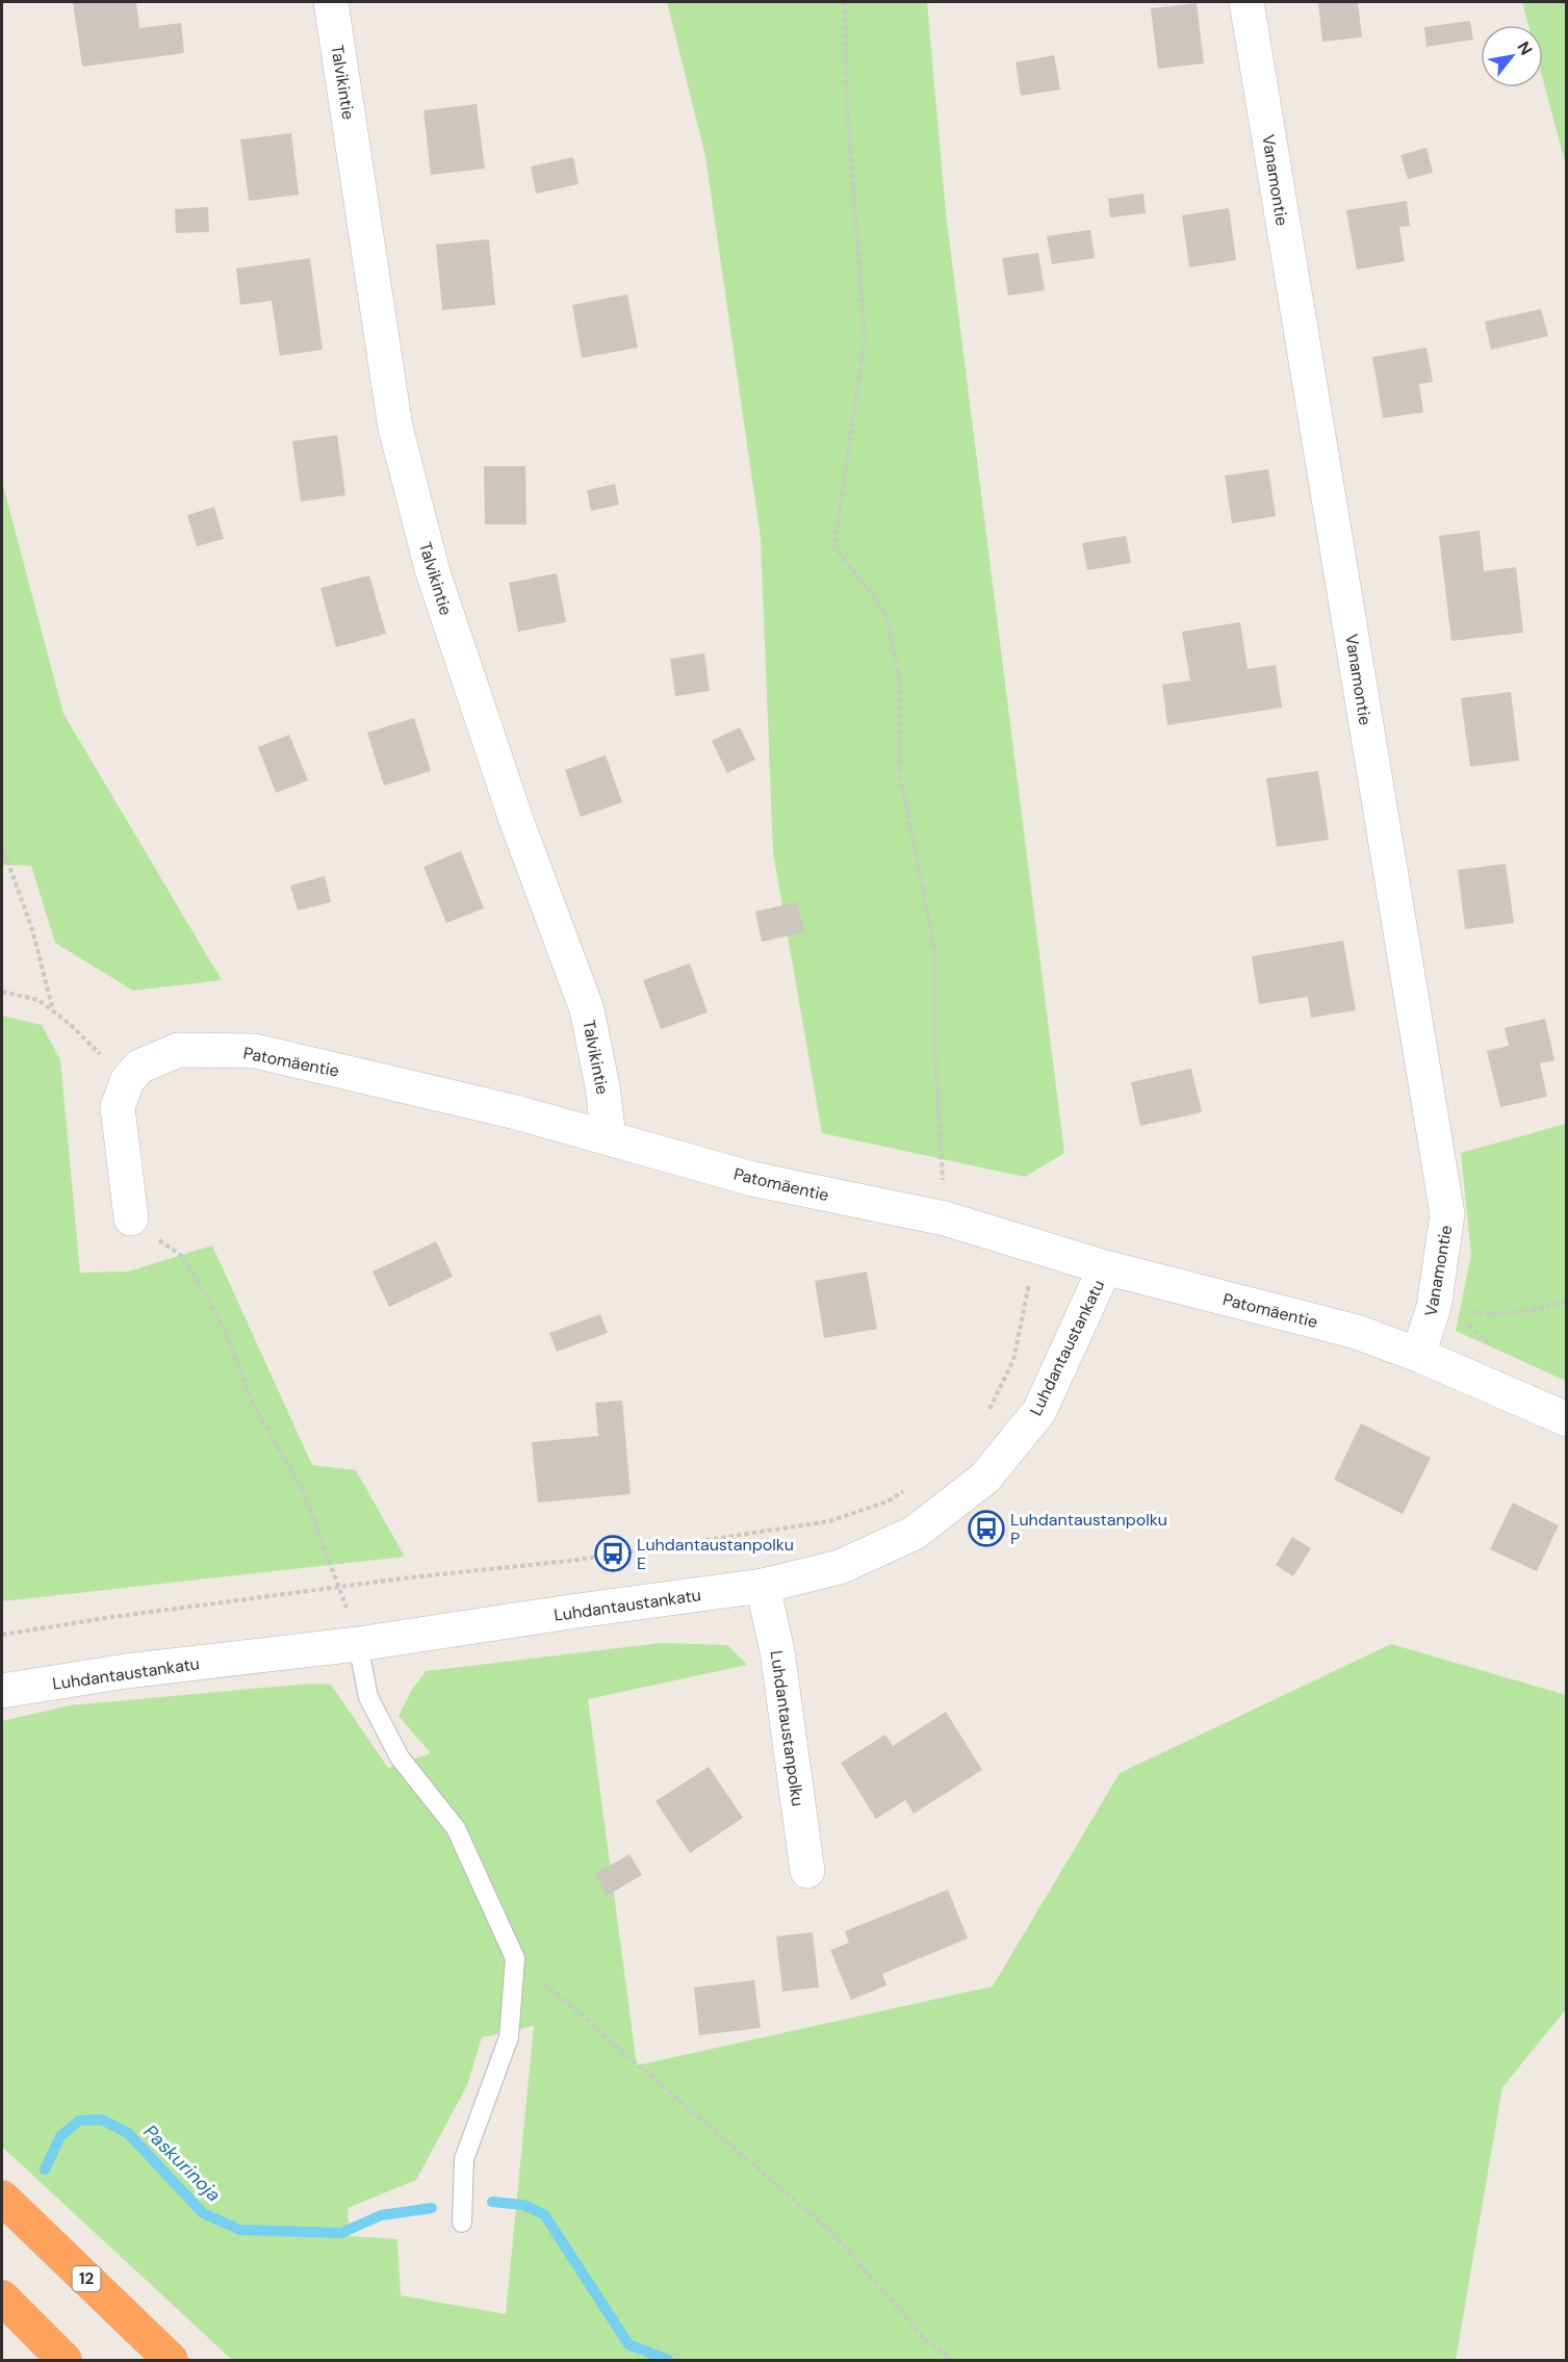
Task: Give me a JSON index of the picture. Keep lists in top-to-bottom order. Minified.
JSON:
{"streets":{"highway":["12"],"street":["Talvikintie","Vanamontie","Patomäentie","Luhdantaustankatu","Luhdantaustanpolku"]},"crossings":[["Talvikintie","Patomäentie"],["Vanamontie","Patomäentie"],["Patomäentie","Luhdantaustankatu"],["Luhdantaustankatu","Luhdantaustanpolku"]],"water":["Paskurinoja"],"places":{"bus stop":["Luhdantaustanpolku P","Luhdantaustanpolku E"]},"north":"top right"}
